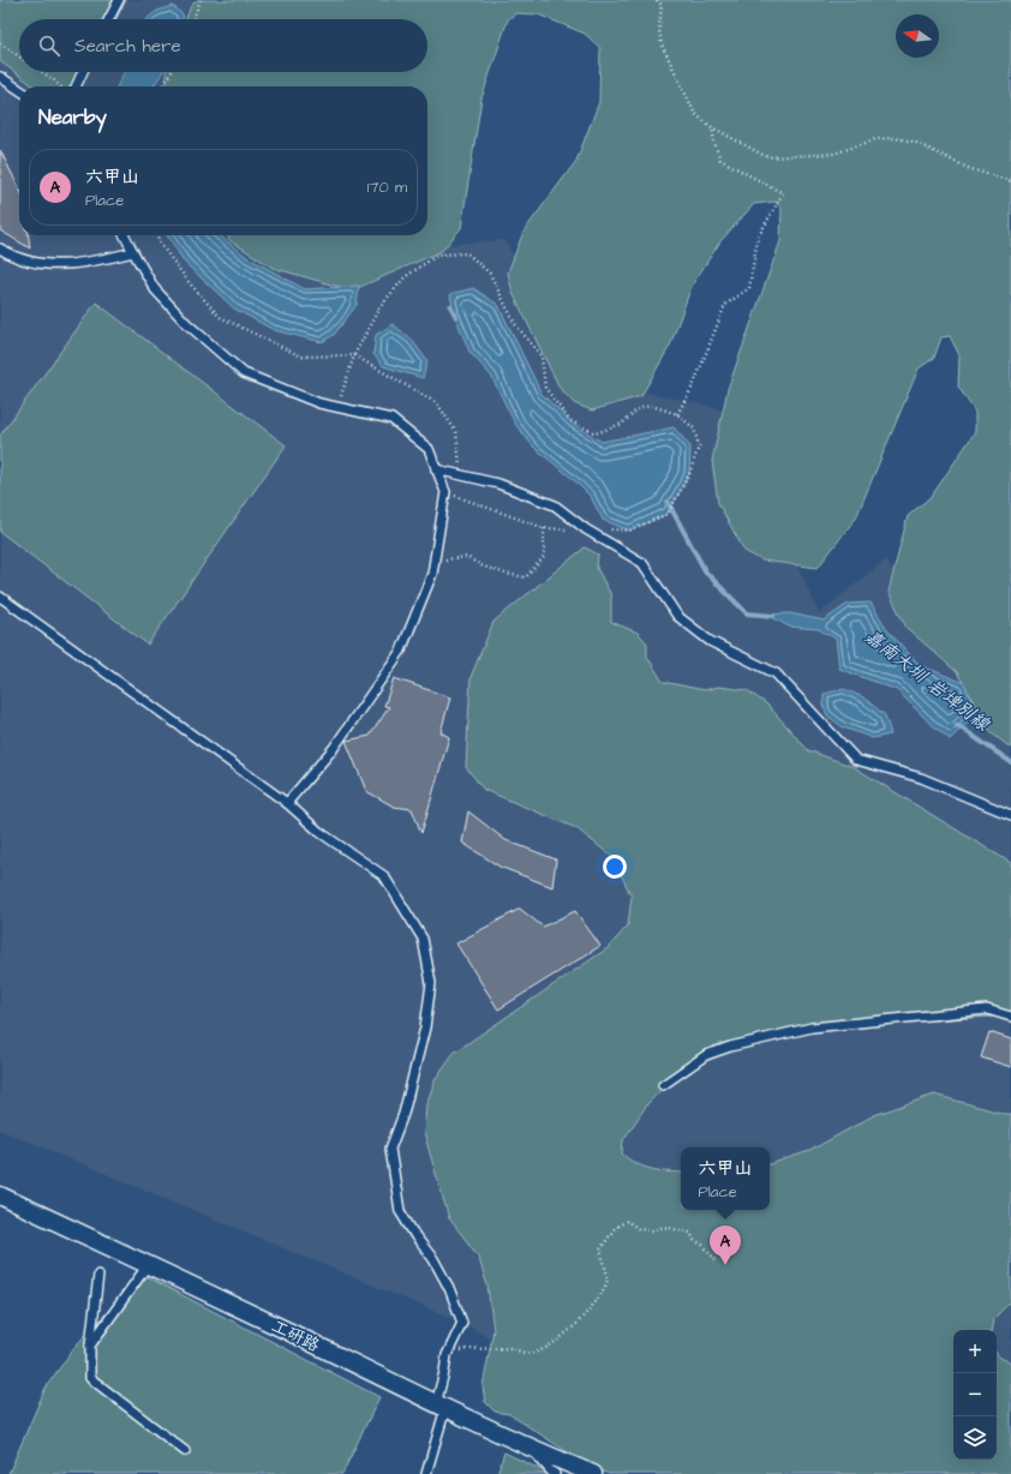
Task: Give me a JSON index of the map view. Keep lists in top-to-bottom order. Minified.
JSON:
{"streets":{"street":["工研路"]},"water":["嘉南大圳 岩埤別線"],"north":"left","page":{"search":"Search here","heading":"Nearby","list":[{"mark":"A","name":"六甲山","note":"Place","value":"170 m"}],"popup":["六甲山","Place"],"pins":"A","map_buttons":["+","−"]}}
